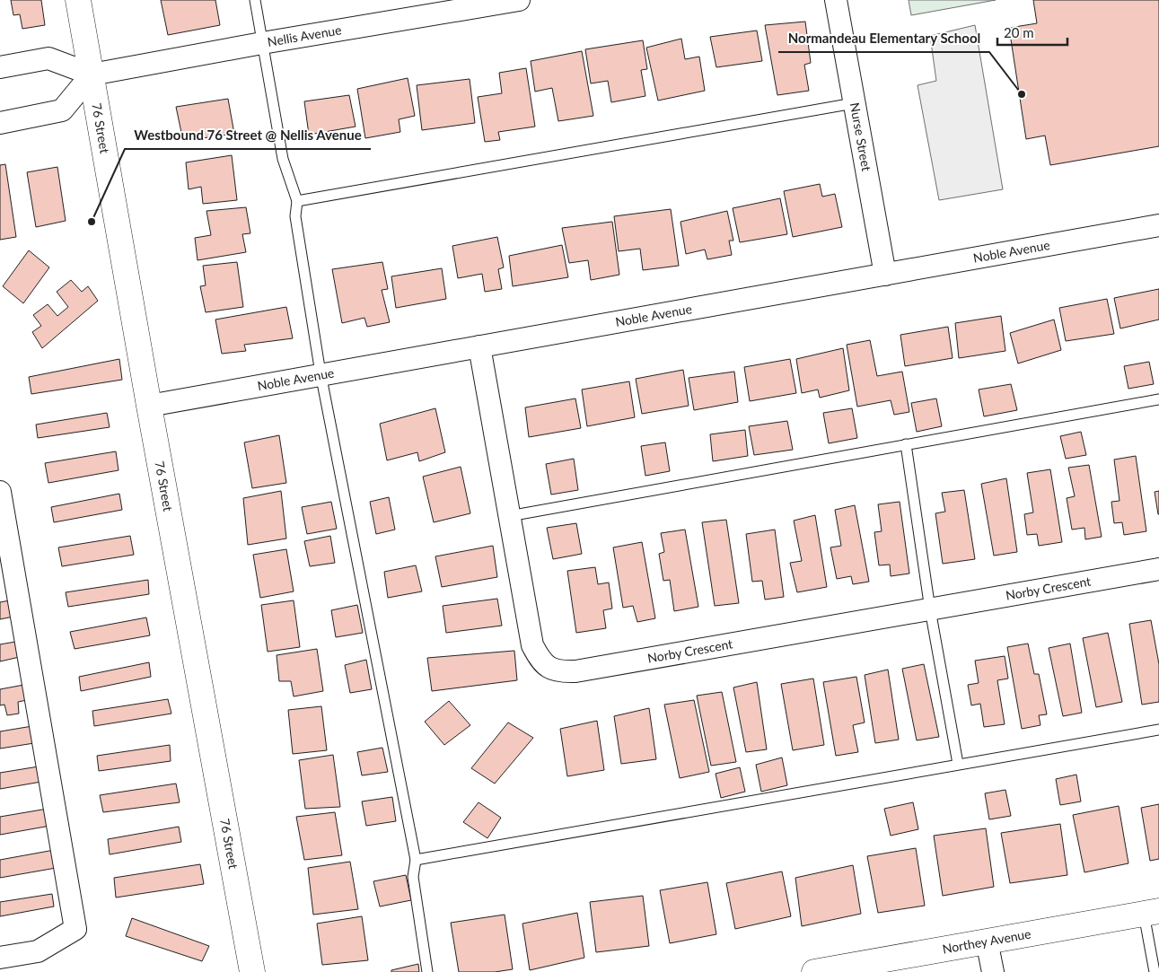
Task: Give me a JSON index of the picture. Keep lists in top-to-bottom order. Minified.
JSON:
{"streets":{"street":["Nellis Avenue","76 Street","Nurse Street","Noble Avenue","Norby Crescent","Northey Avenue"]},"crossings":[["Nellis Avenue","76 Street"],["76 Street","Noble Avenue"],["Nurse Street","Noble Avenue"],["Noble Avenue","Norby Crescent"]],"places":["Normandeau Elementary School","Westbound 76 Street @ Nellis Avenue"],"scale_bar":"20 m"}
